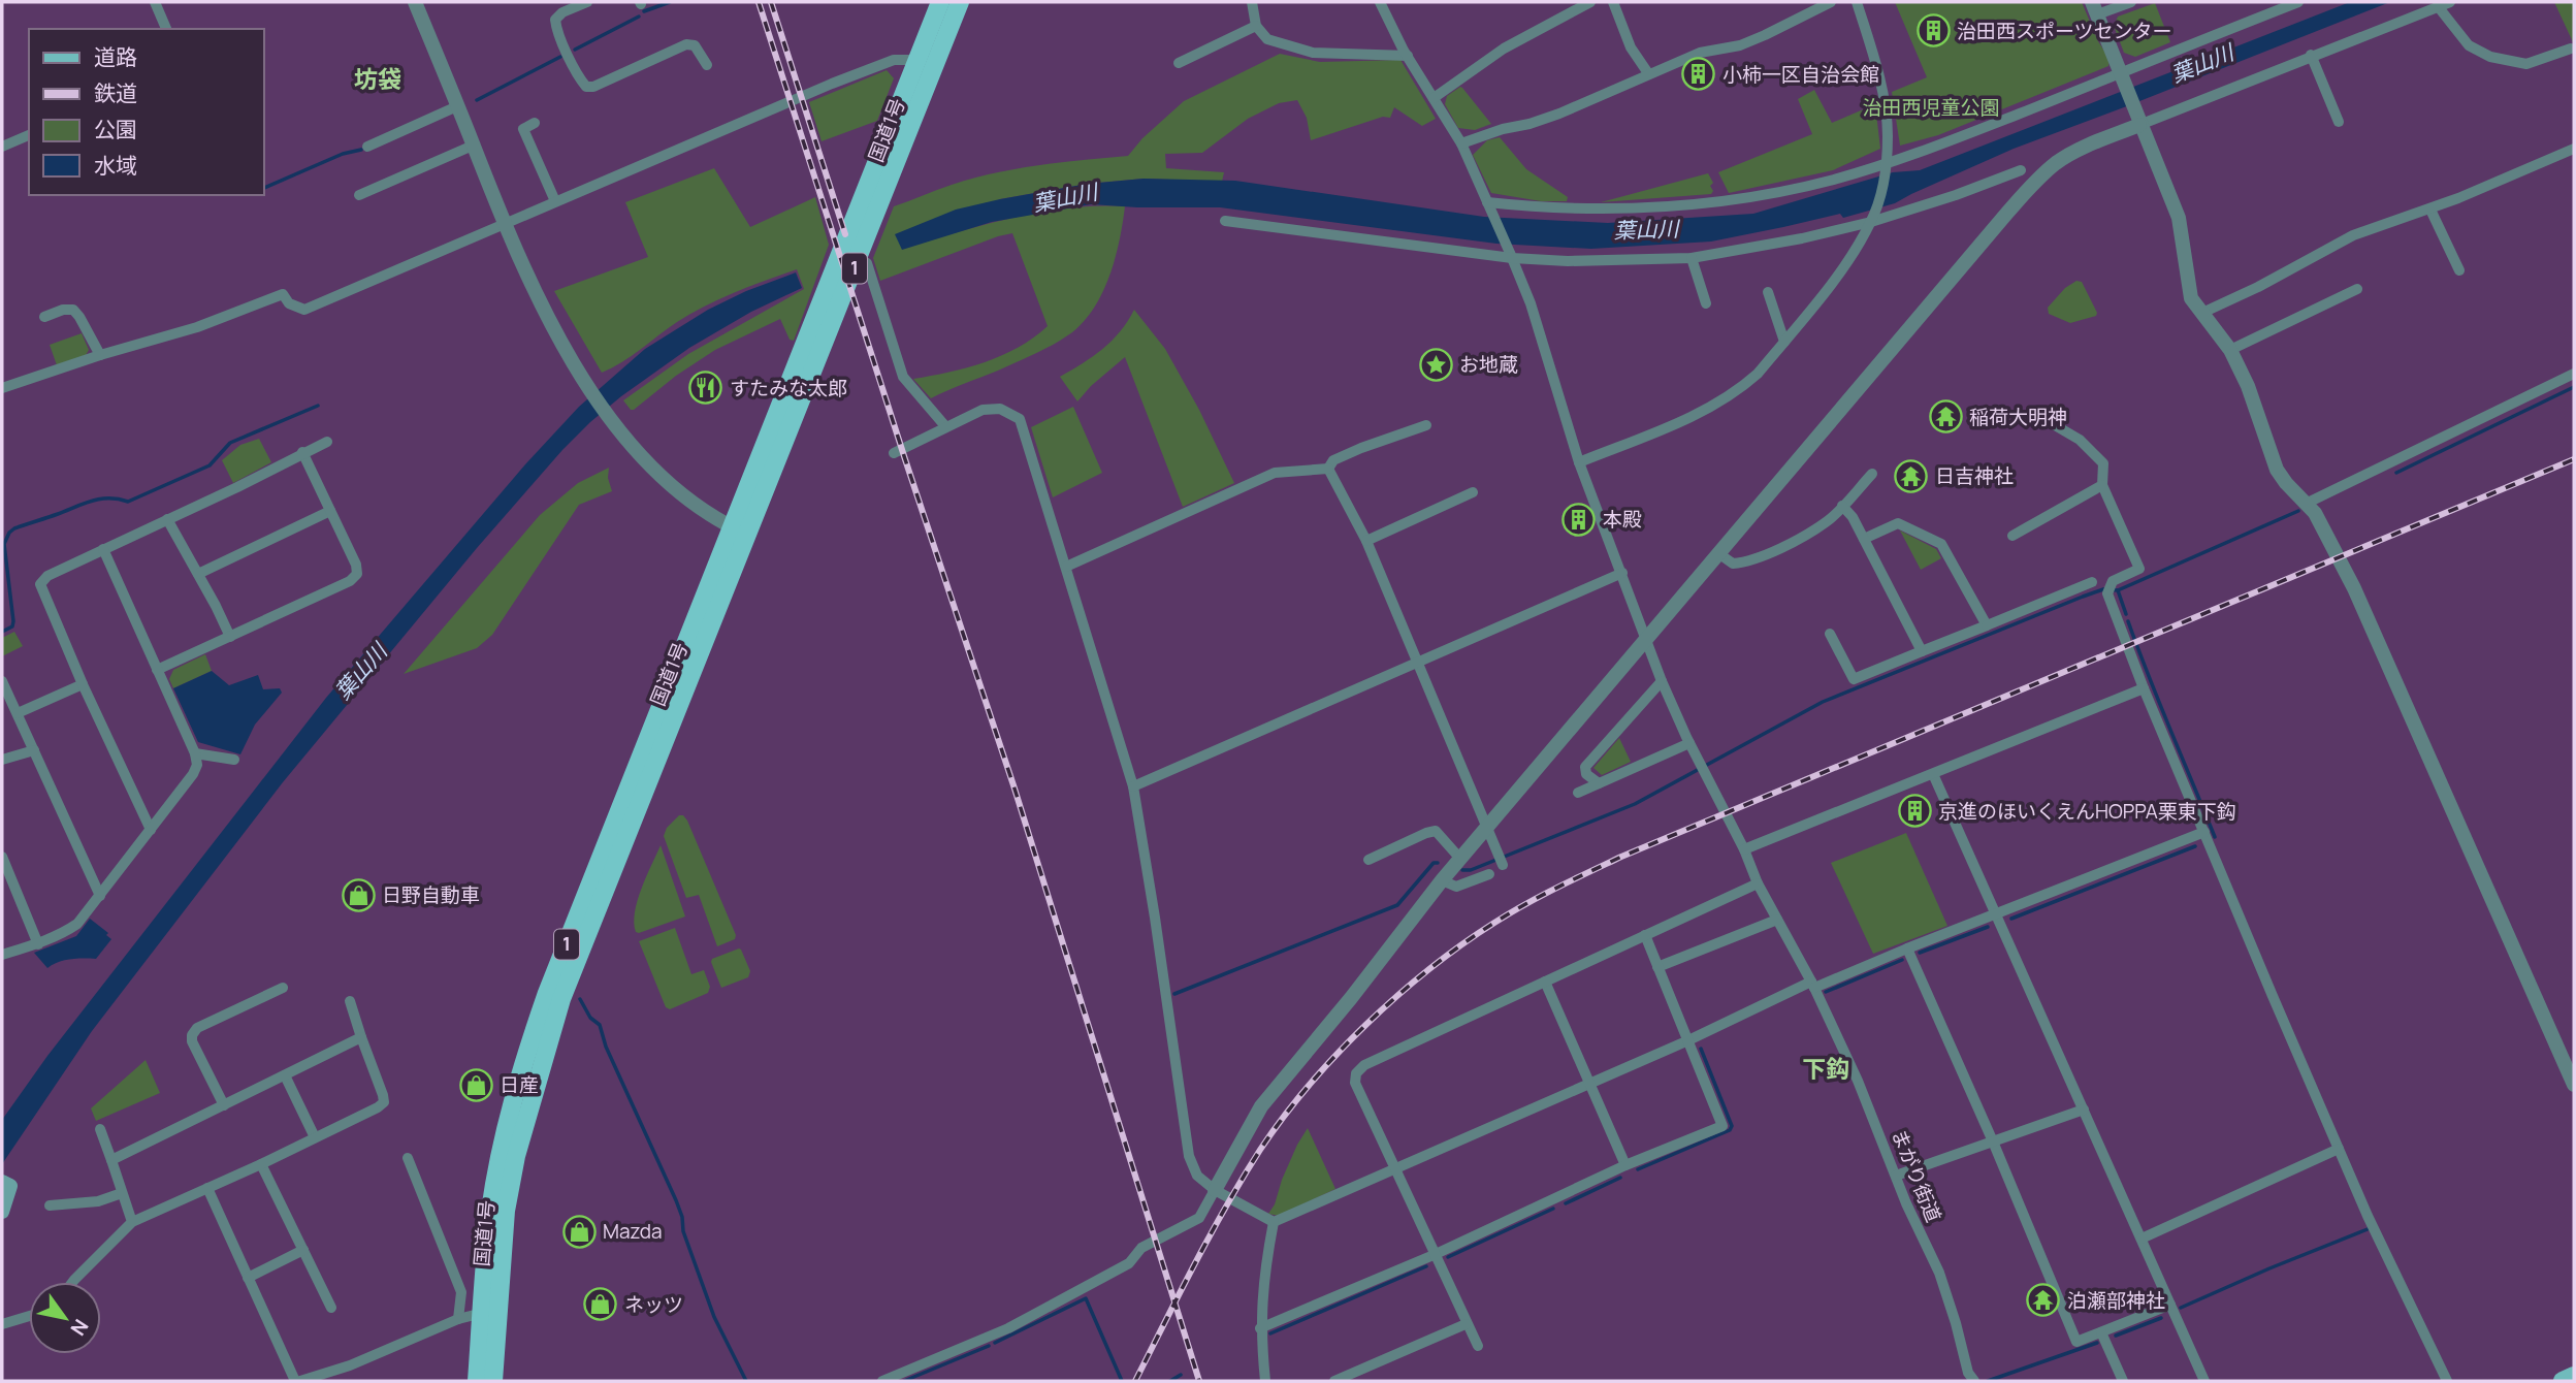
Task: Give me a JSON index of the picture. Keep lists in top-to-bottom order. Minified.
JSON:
{"streets":{"highway":["国道1号","1"],"street":["まがり街道"]},"districts":["坊袋","下鈎"],"water":["葉山川"],"parks":["治田西児童公園"],"places":{"building":["治田西スポーツセンター","小柿一区自治会館","本殿","京進のほいくえんHOPPA栗東下鈎"],"place":["お地蔵"],"restaurant":["すたみな太郎"],"temple":["稲荷大明神","日吉神社","泊瀬部神社"],"shop":["日野自動車","日産","Mazda","ネッツ"]},"legend":["道路","鉄道","公園","水域"],"north":"bottom right"}
